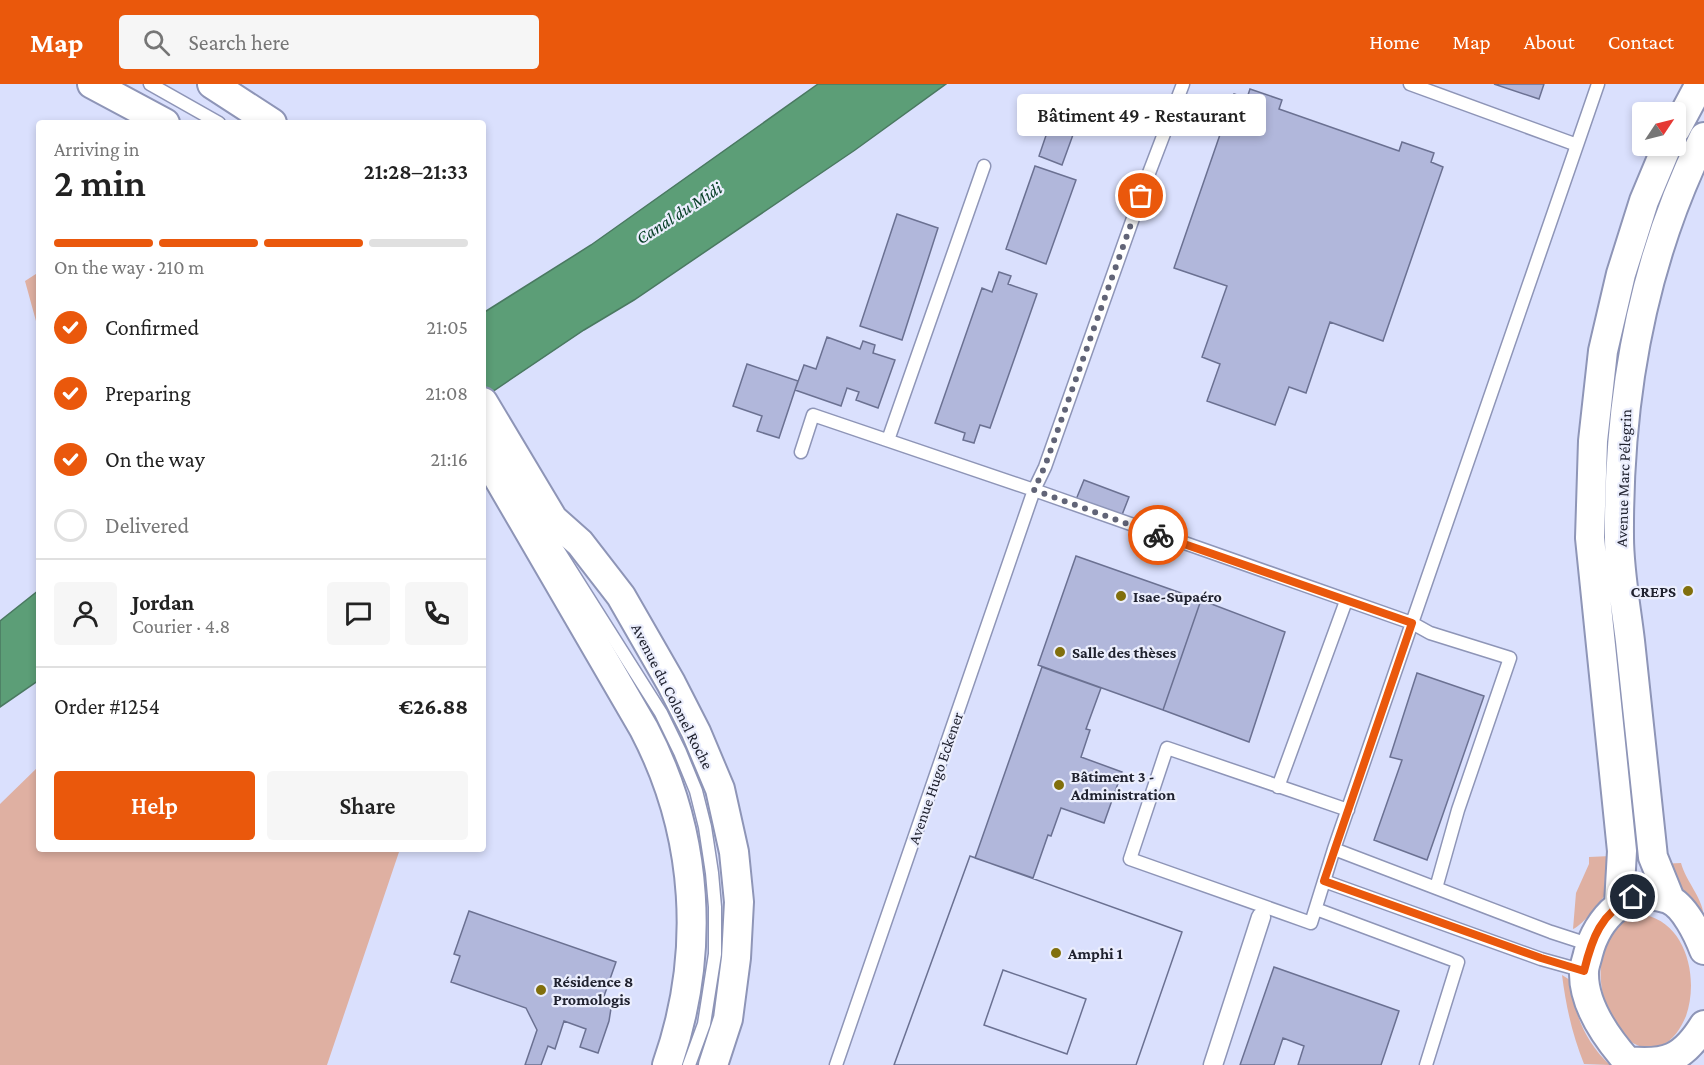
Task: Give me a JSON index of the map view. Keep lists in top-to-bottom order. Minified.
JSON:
{"streets":{"street":["Avenue Marc Pélegrin","Avenue du Colonel Roche"],"lane":["Avenue Hugo Eckener"]},"water":["Canal du Midi"],"places":["Bâtiment 49 - Restaurant","CREPS","Isae-Supaéro","Salle des thèses","Bâtiment 3 - Administration","Amphi 1","Résidence 8 Promologis"],"north":"top right","page":{"header":"Map","search":"Search here","nav":["Home","Map","About","Contact"],"bubble":"Bâtiment 49 - Restaurant","heading":["2 min","Arriving in","21:28–21:33"],"panel":["Jordan","Courier · 4.8","Order #1254","€26.88"],"bar":"On the way · 210 m","list":[["Confirmed","21:05"],["Preparing","21:08"],["On the way","21:16"],"Delivered"],"buttons":["Help","Share"]}}
